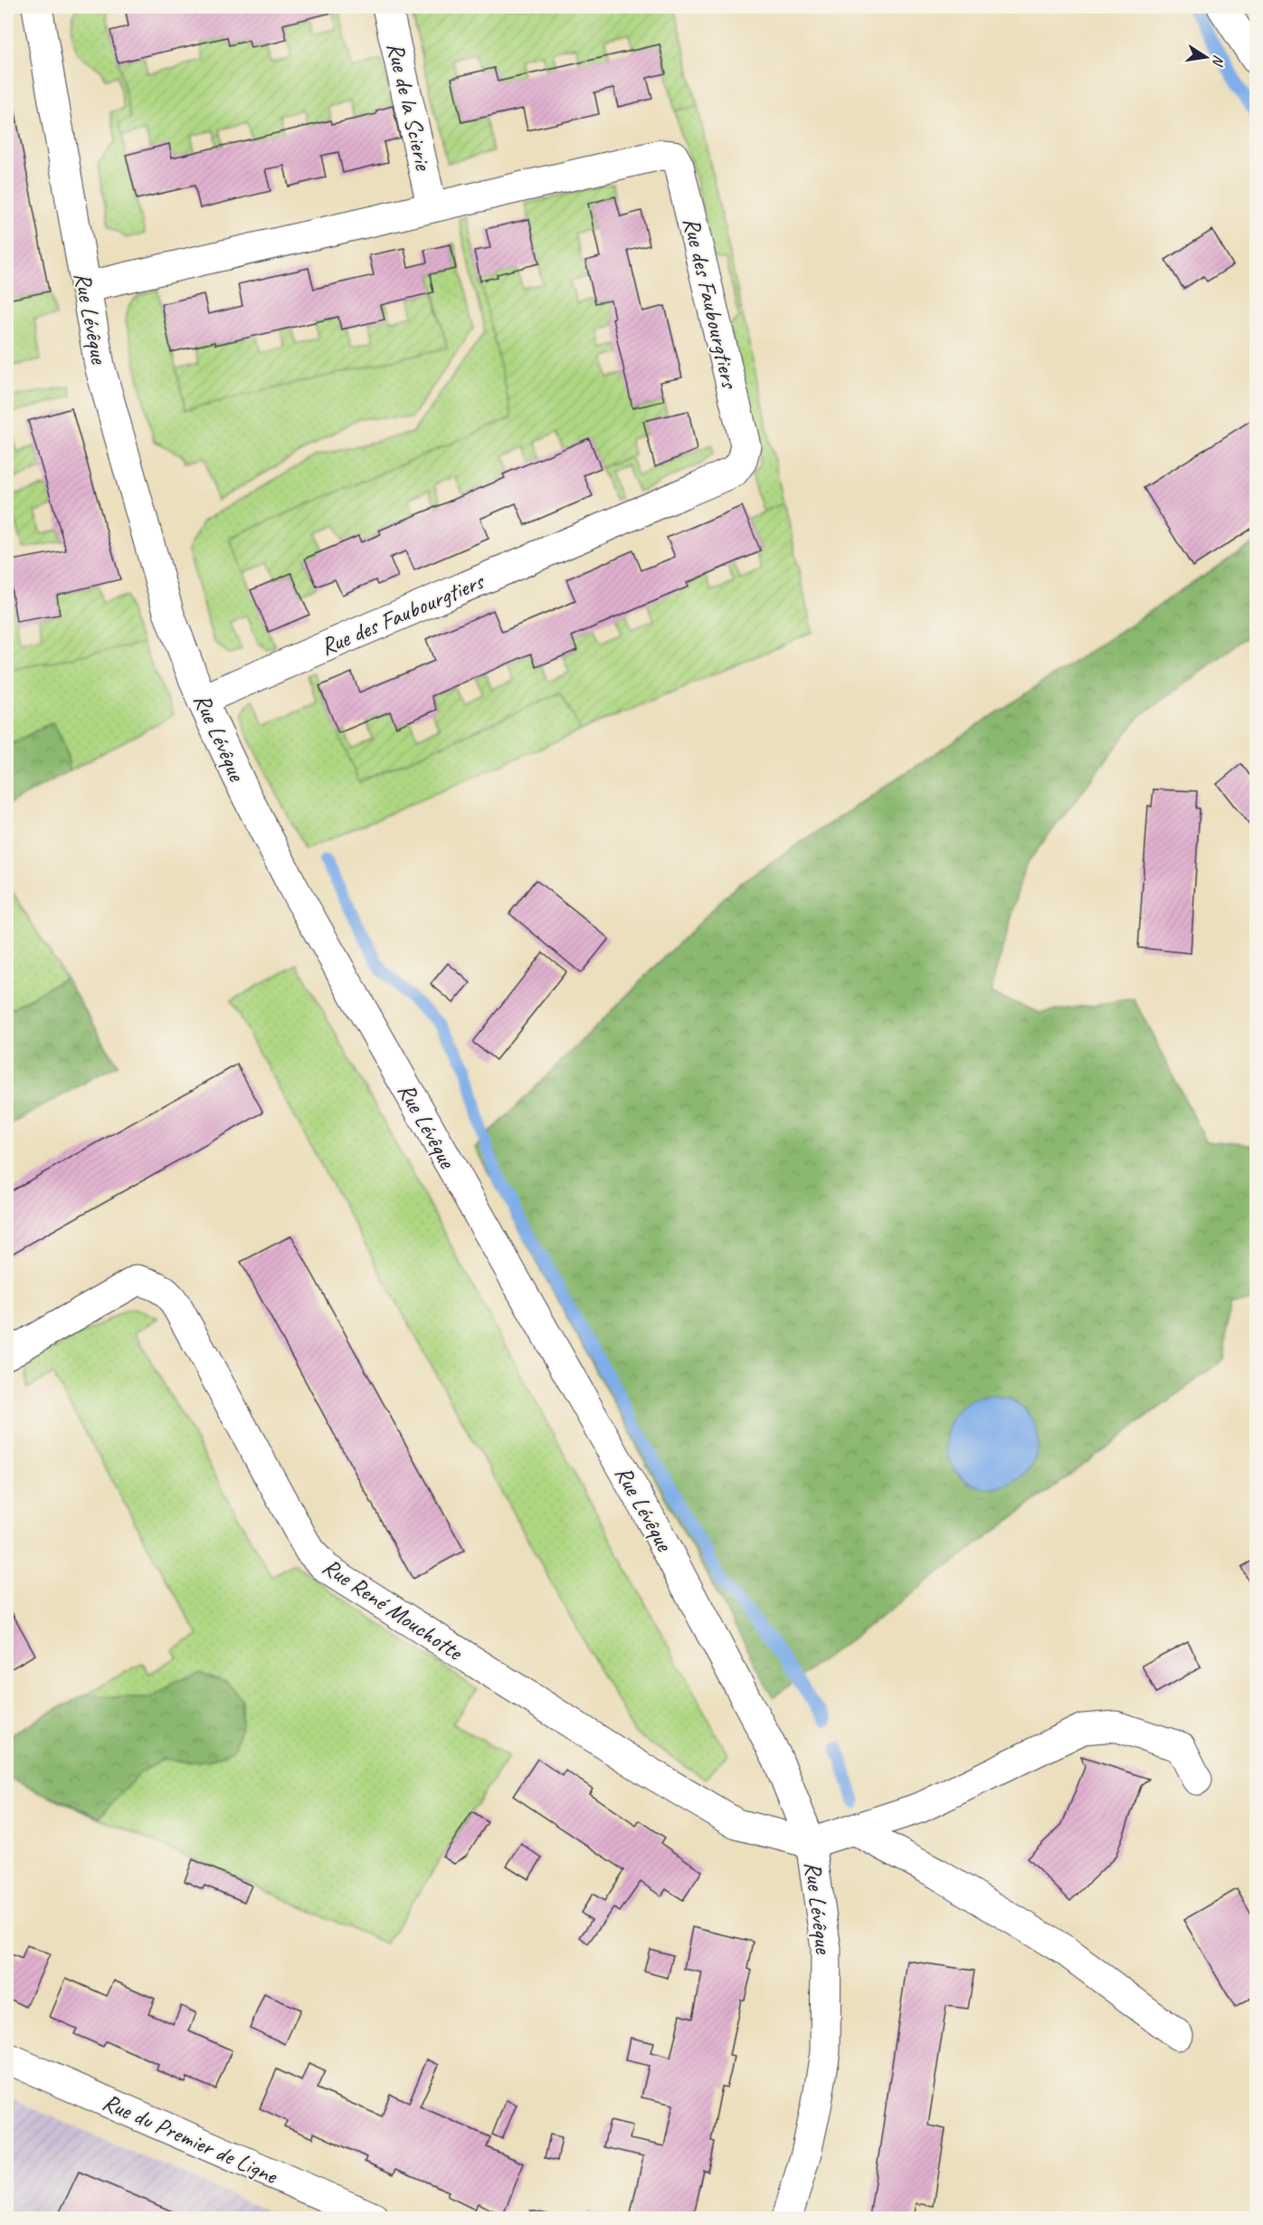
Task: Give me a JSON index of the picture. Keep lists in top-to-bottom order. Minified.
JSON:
{"streets":{"street":["Rue de la Scierie","Rue des Faubourgtiers","Rue Lévêque","Rue René Mouchotte","Rue du Premier de Ligne"]},"crossings":[["Rue de la Scierie","Rue des Faubourgtiers"],["Rue des Faubourgtiers","Rue Lévêque"],["Rue Lévêque","Rue René Mouchotte"]],"north":"right"}
